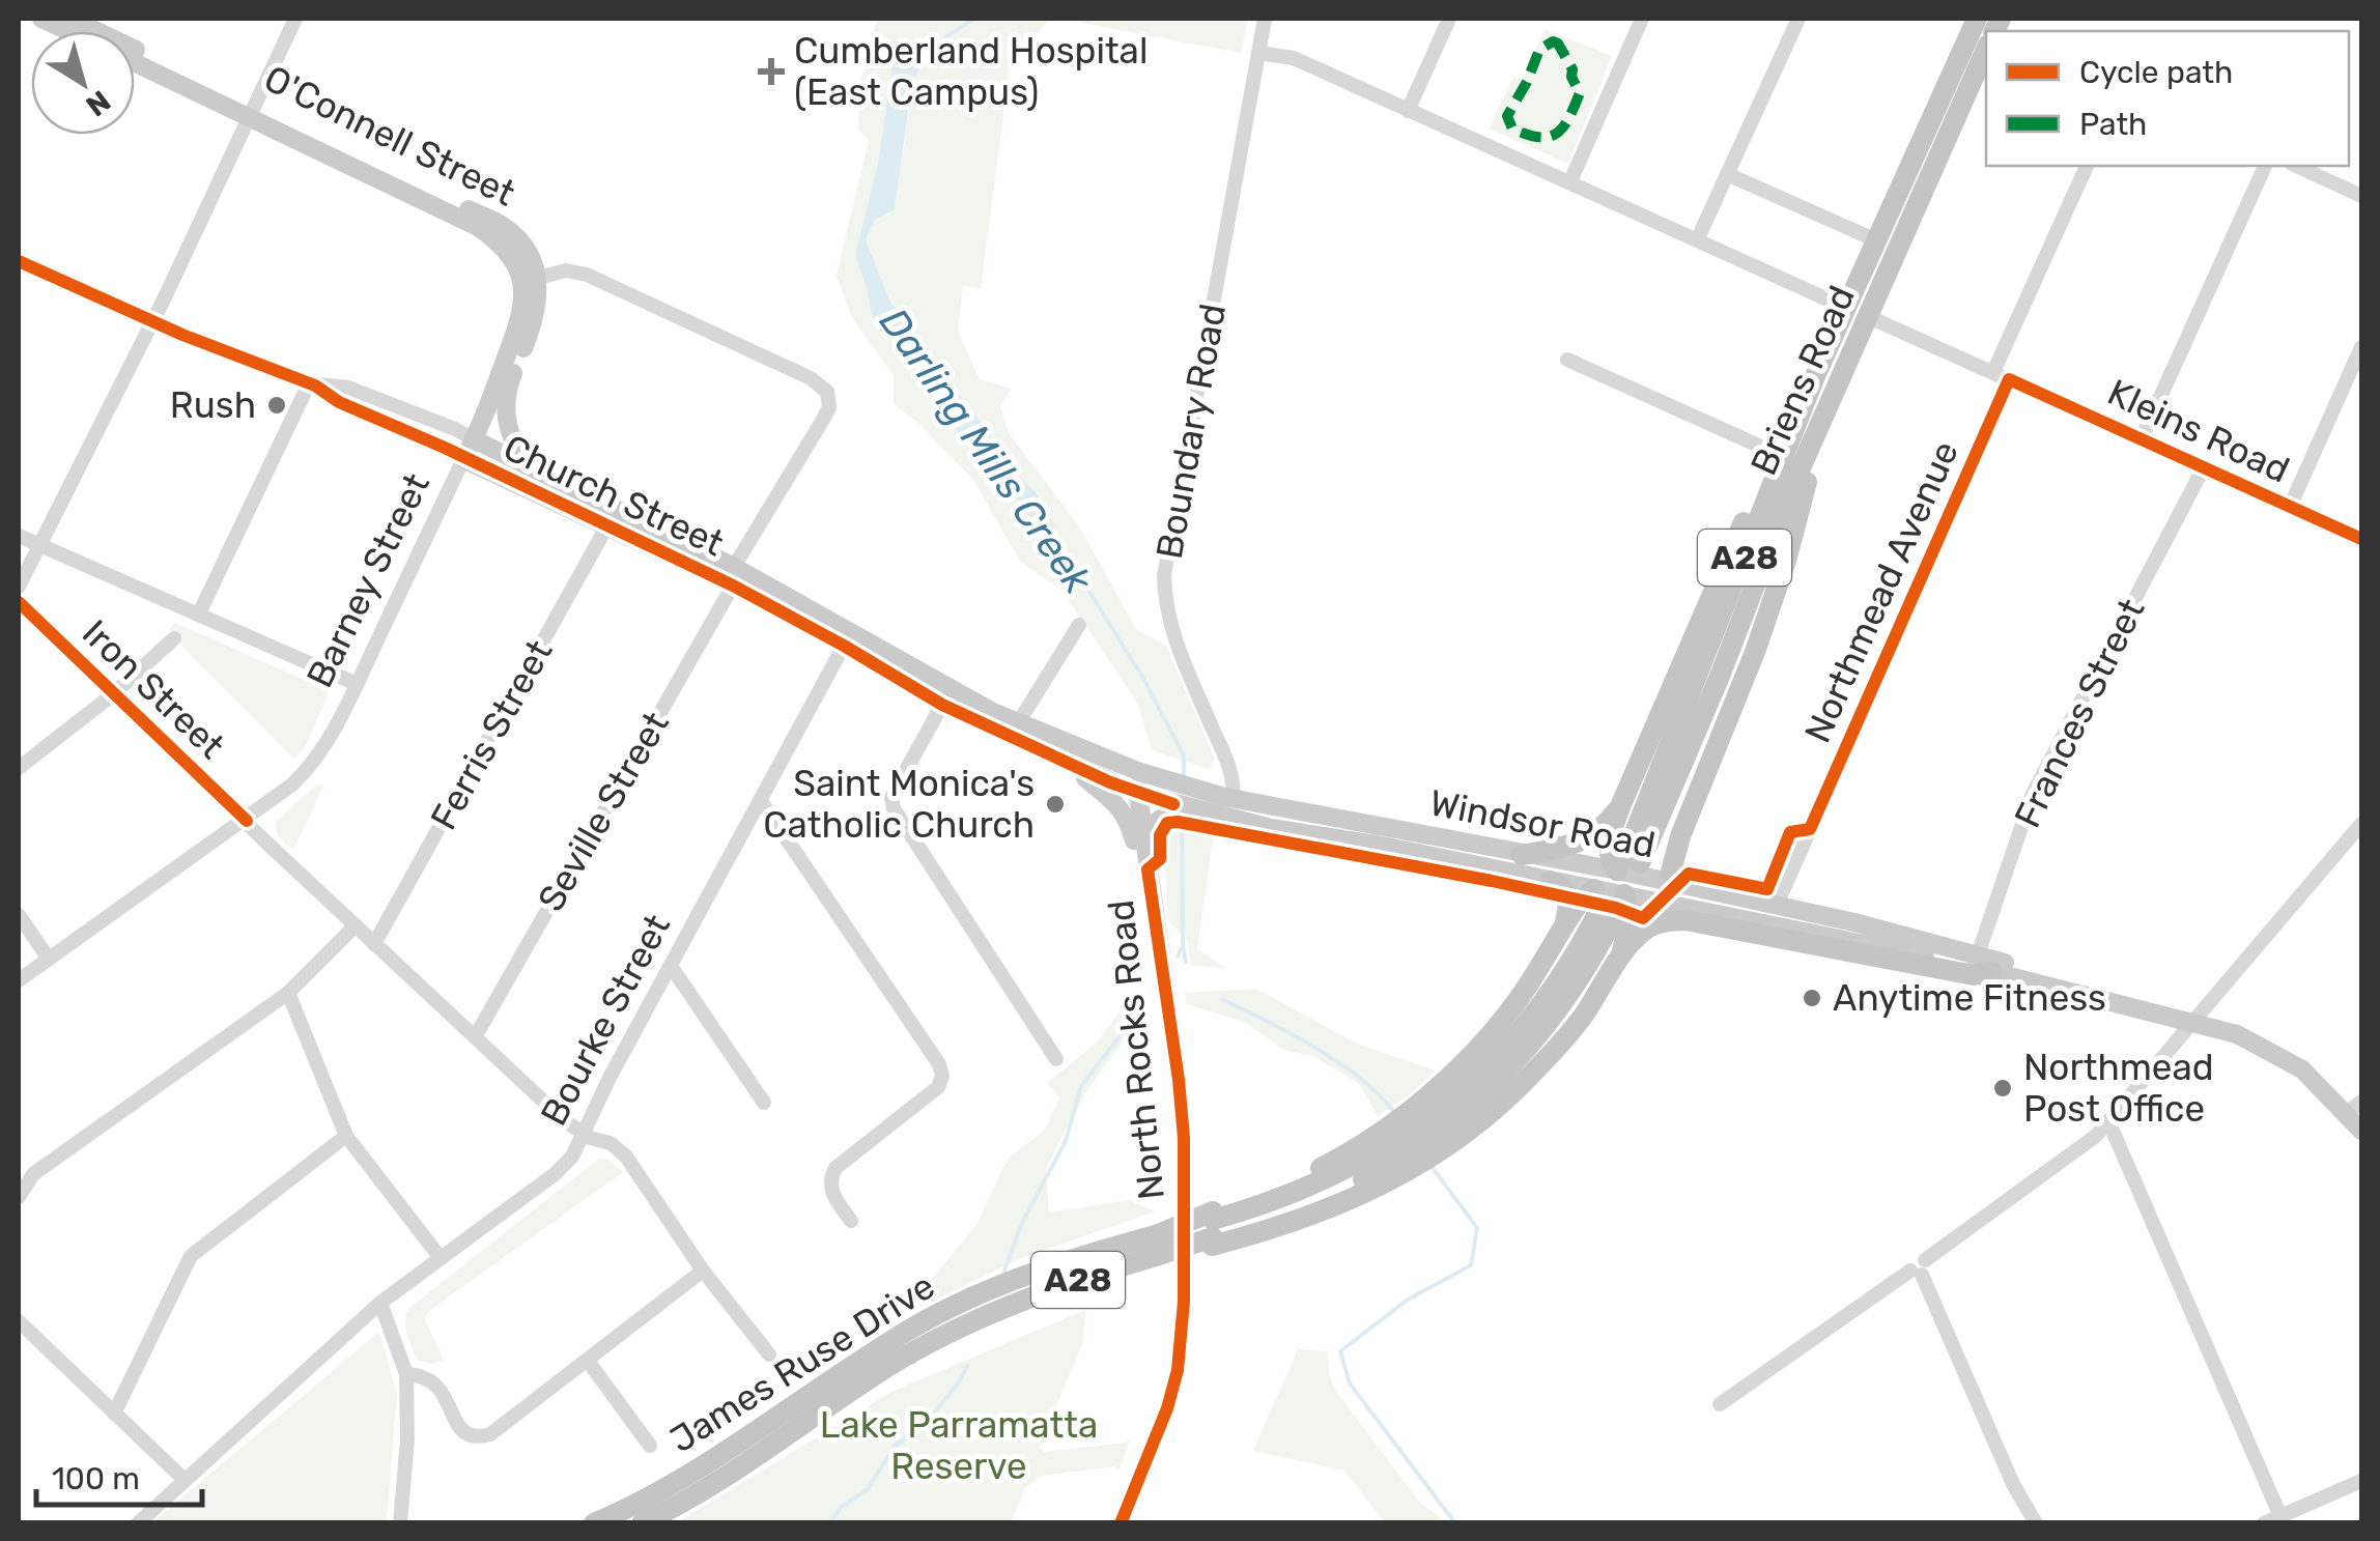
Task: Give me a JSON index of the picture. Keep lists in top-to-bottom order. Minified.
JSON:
{"streets":{"highway":["Briens Road","A28","James Ruse Drive"],"main road":["O'Connell Street","Church Street","Barney Street","Windsor Road","North Rocks Road"],"street":["Boundary Road","Kleins Road","Northmead Avenue","Iron Street","Frances Street","Ferris Street","Seville Street","Bourke Street"]},"crossings":[["O'Connell Street","Barney Street"],["O'Connell Street","Seville Street"],["Briens Road","Kleins Road"],["Briens Road","A28"],["Briens Road","Windsor Road"],["Briens Road","James Ruse Drive"],["Boundary Road","Kleins Road"],["Boundary Road","Windsor Road"],["Kleins Road","Northmead Avenue"],["Kleins Road","Frances Street"],["Church Street","Barney Street"],["Church Street","Ferris Street"],["Church Street","Seville Street"],["Church Street","Windsor Road"],["Church Street","Bourke Street"],["Church Street","North Rocks Road"],["A28","Windsor Road"],["Barney Street","Iron Street"],["Barney Street","Seville Street"],["Northmead Avenue","Windsor Road"],["Iron Street","Ferris Street"],["Iron Street","Seville Street"],["Iron Street","Bourke Street"],["Frances Street","Windsor Road"]],"water":["Darling Mills Creek"],"parks":["Lake Parramatta Reserve"],"places":{"health":["Cumberland Hospital (East Campus)"],"other":["Rush","Saint Monica's Catholic Church","Anytime Fitness","Northmead Post Office"]},"legend":["Cycle path","Path"],"scale_bar":"100 m","north":"bottom right"}
